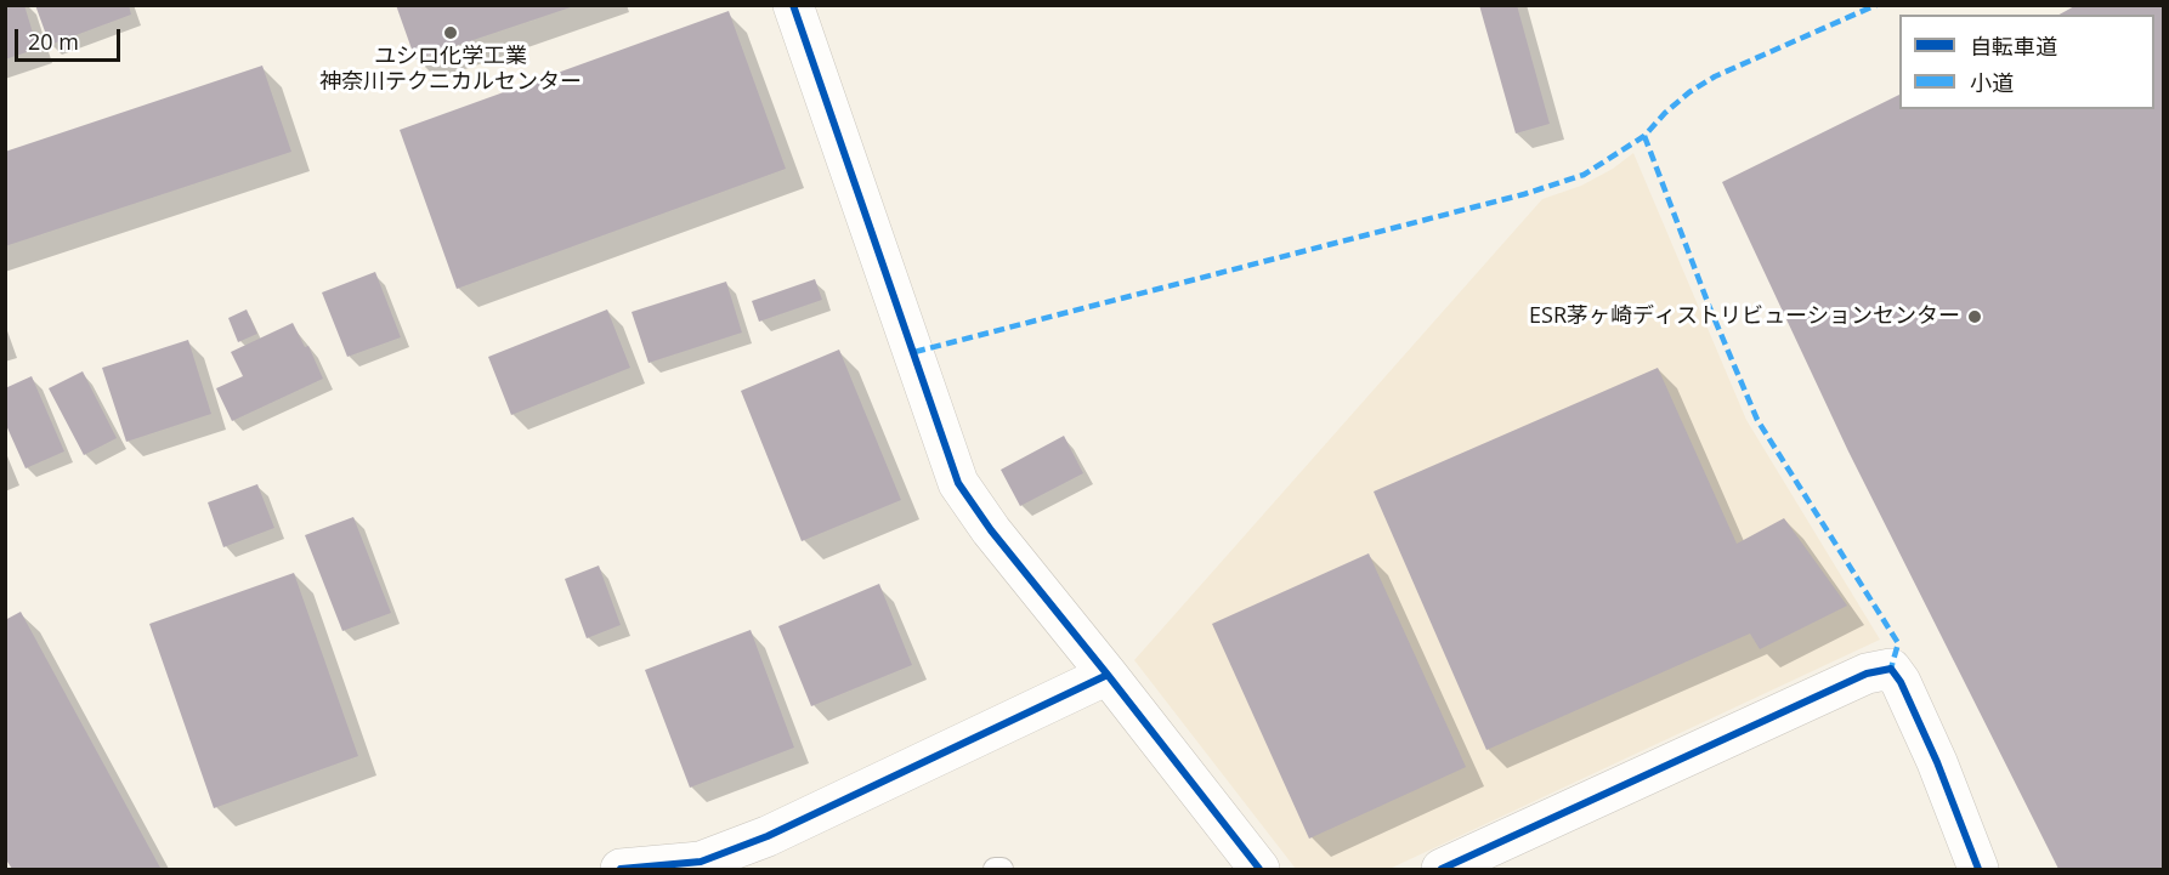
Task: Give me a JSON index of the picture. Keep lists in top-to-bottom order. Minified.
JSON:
{"places":["ユシロ化学工業 神奈川テクニカルセンター","ESR茅ヶ崎ディストリビューションセンター"],"legend":["自転車道","小道"],"scale_bar":"20 m"}
